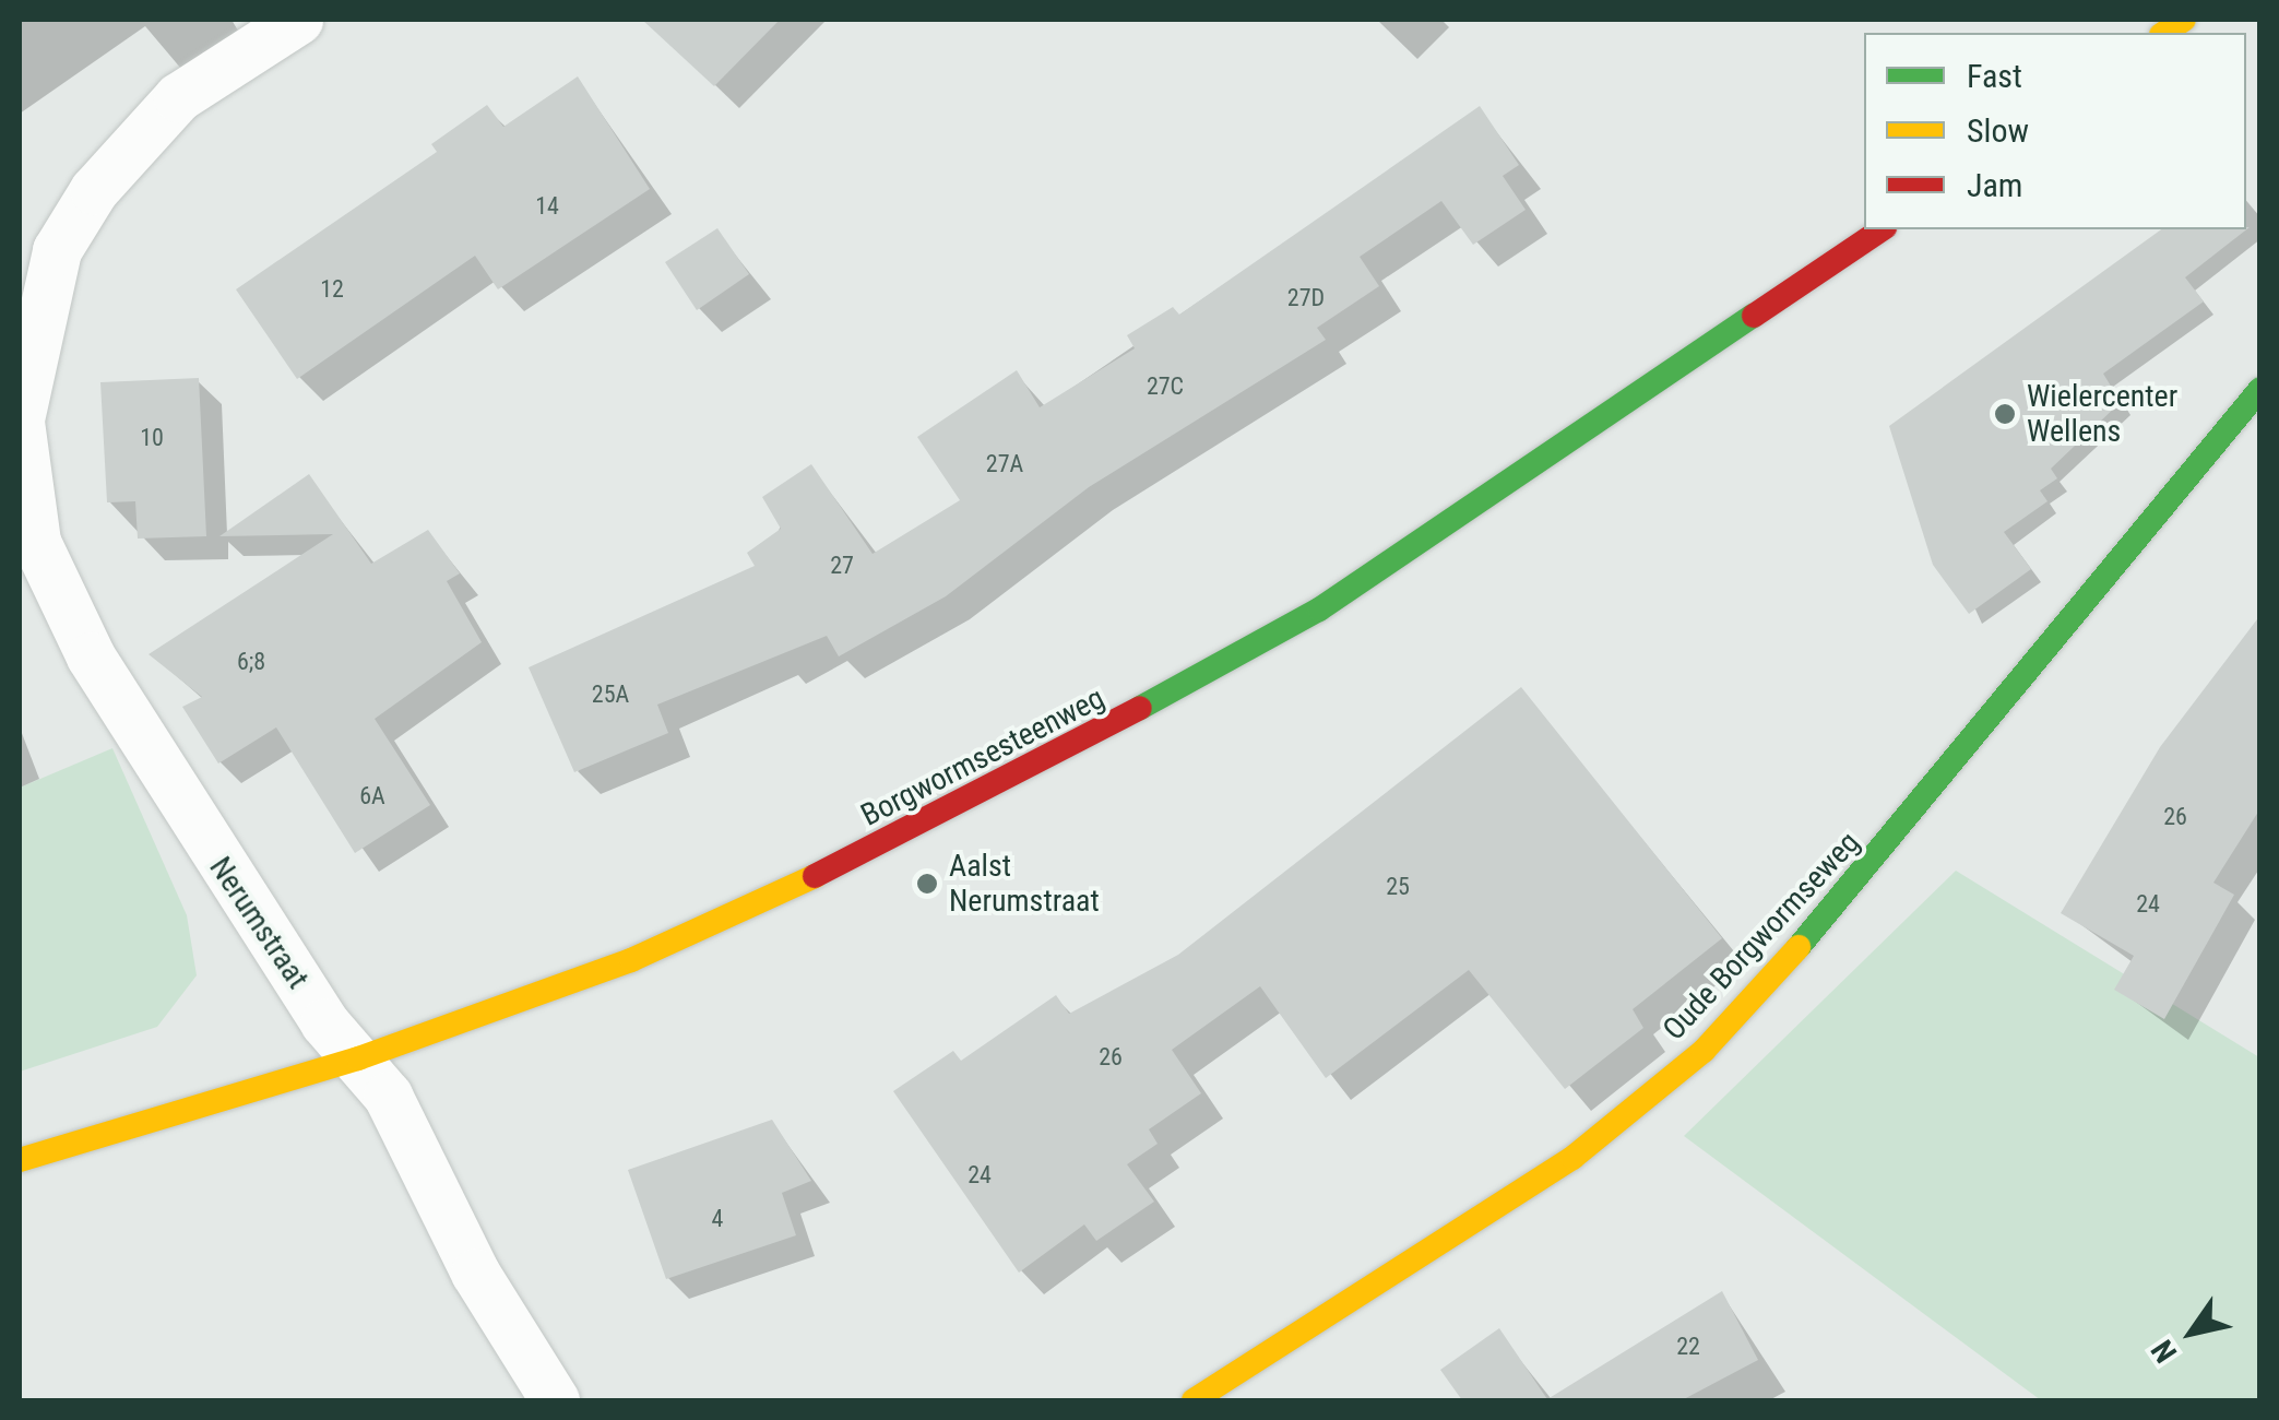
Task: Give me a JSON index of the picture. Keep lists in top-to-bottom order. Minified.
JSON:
{"streets":{"main road":["Borgwormsesteenweg","Oude Borgwormseweg"],"street":["Nerumstraat"]},"crossings":[["Borgwormsesteenweg","Nerumstraat"]],"places":["Wielercenter Wellens","Aalst Nerumstraat"],"house_numbers":["14","12","27D","27C","10","27A","27","6;8","25A","6A","26","25","24","26","24","4","22"],"legend":["Fast","Slow","Jam"],"north":"bottom left"}
